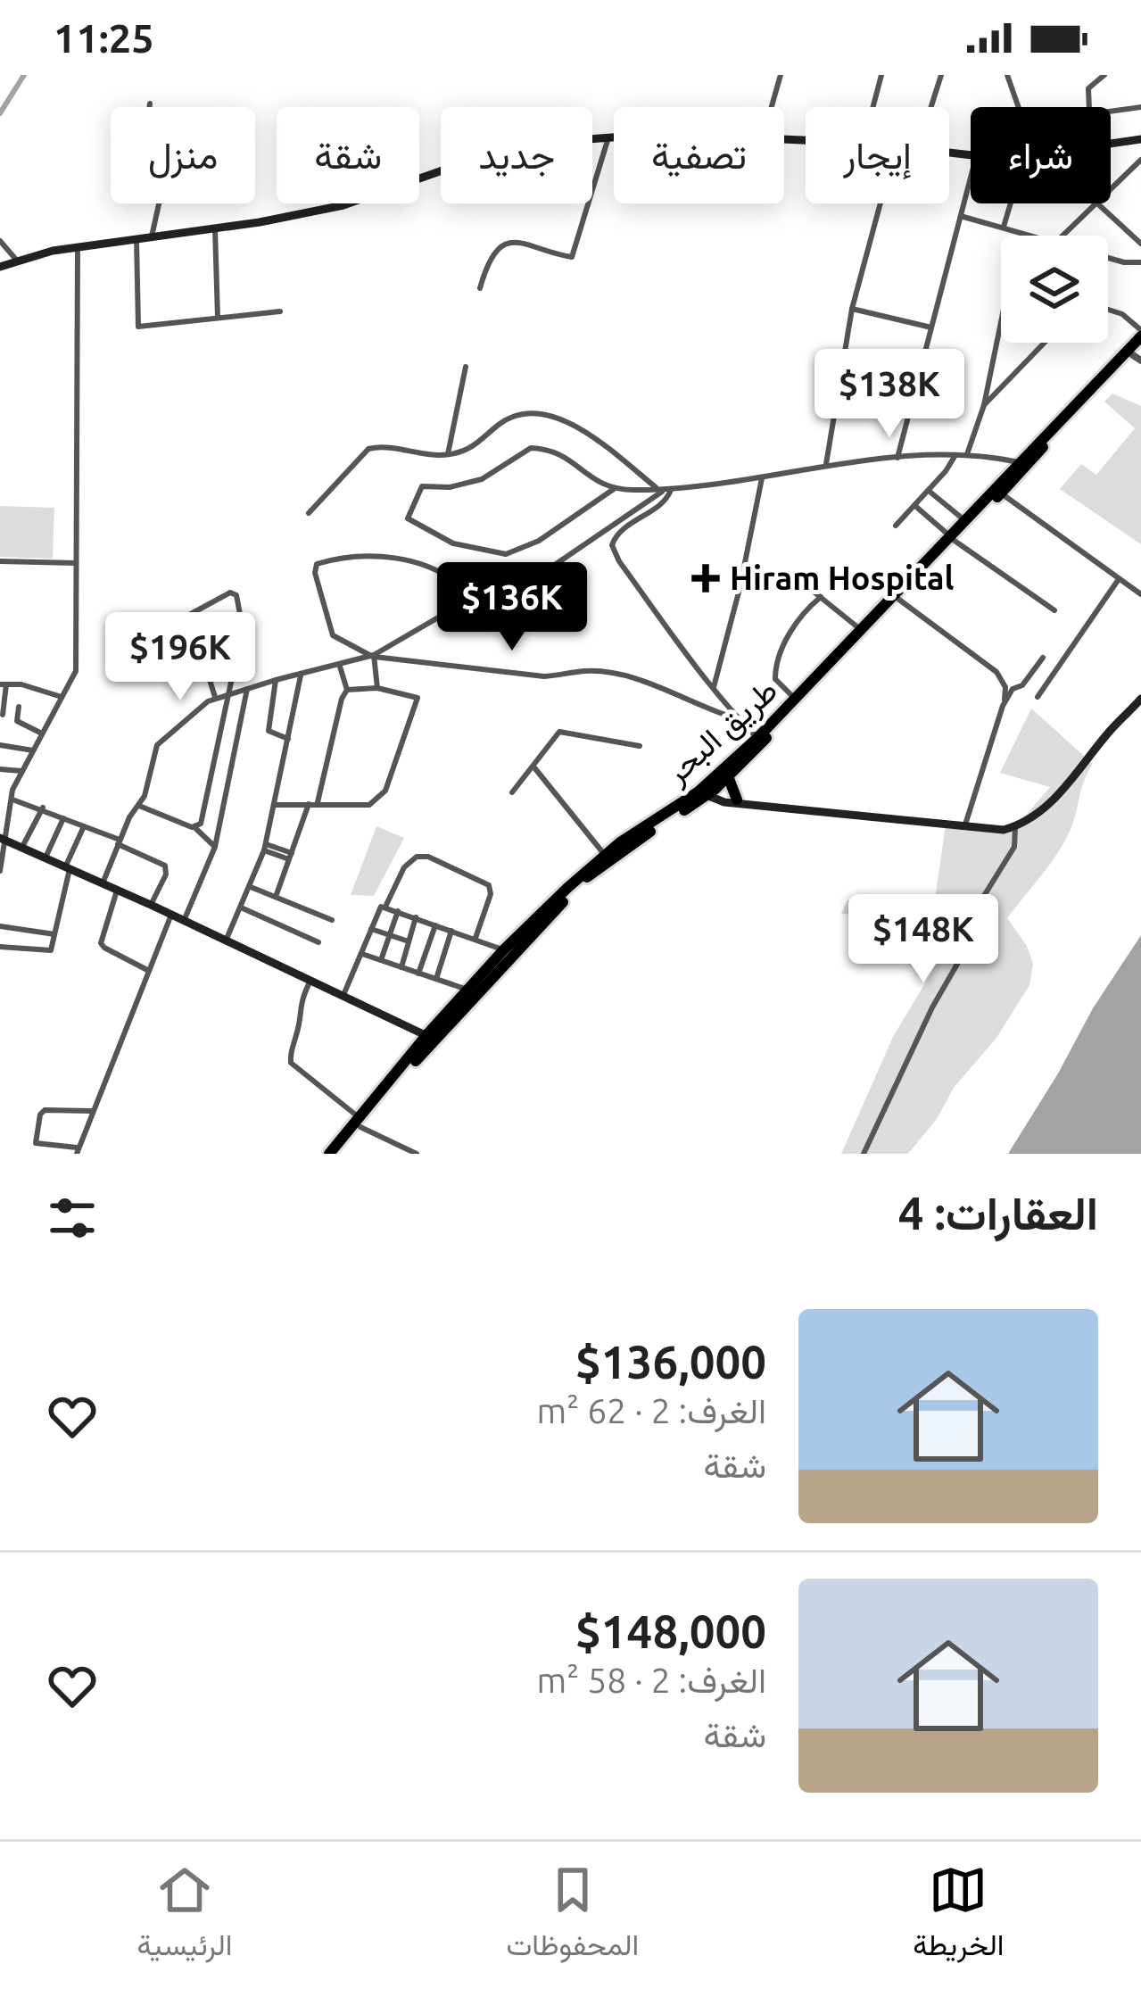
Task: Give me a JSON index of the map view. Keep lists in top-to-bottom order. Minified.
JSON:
{"streets":{"highway":["طريق البحر"]},"places":{"health":["Hiram Hospital"]},"page":{"status":"11:25","chip":["شراء","إيجار","تصفية","جديد","شقة","منزل"],"price":["$138K","$136K","$196K","$148K"],"heading":"العقارات: 4","list":[{"name":"$136,000","note":"الغرف: 2 · 62 m² · شقة"},{"name":"$148,000","note":"الغرف: 2 · 58 m² · شقة"}],"tabs":["الخريطة","المحفوظات","الرئيسية"]}}
